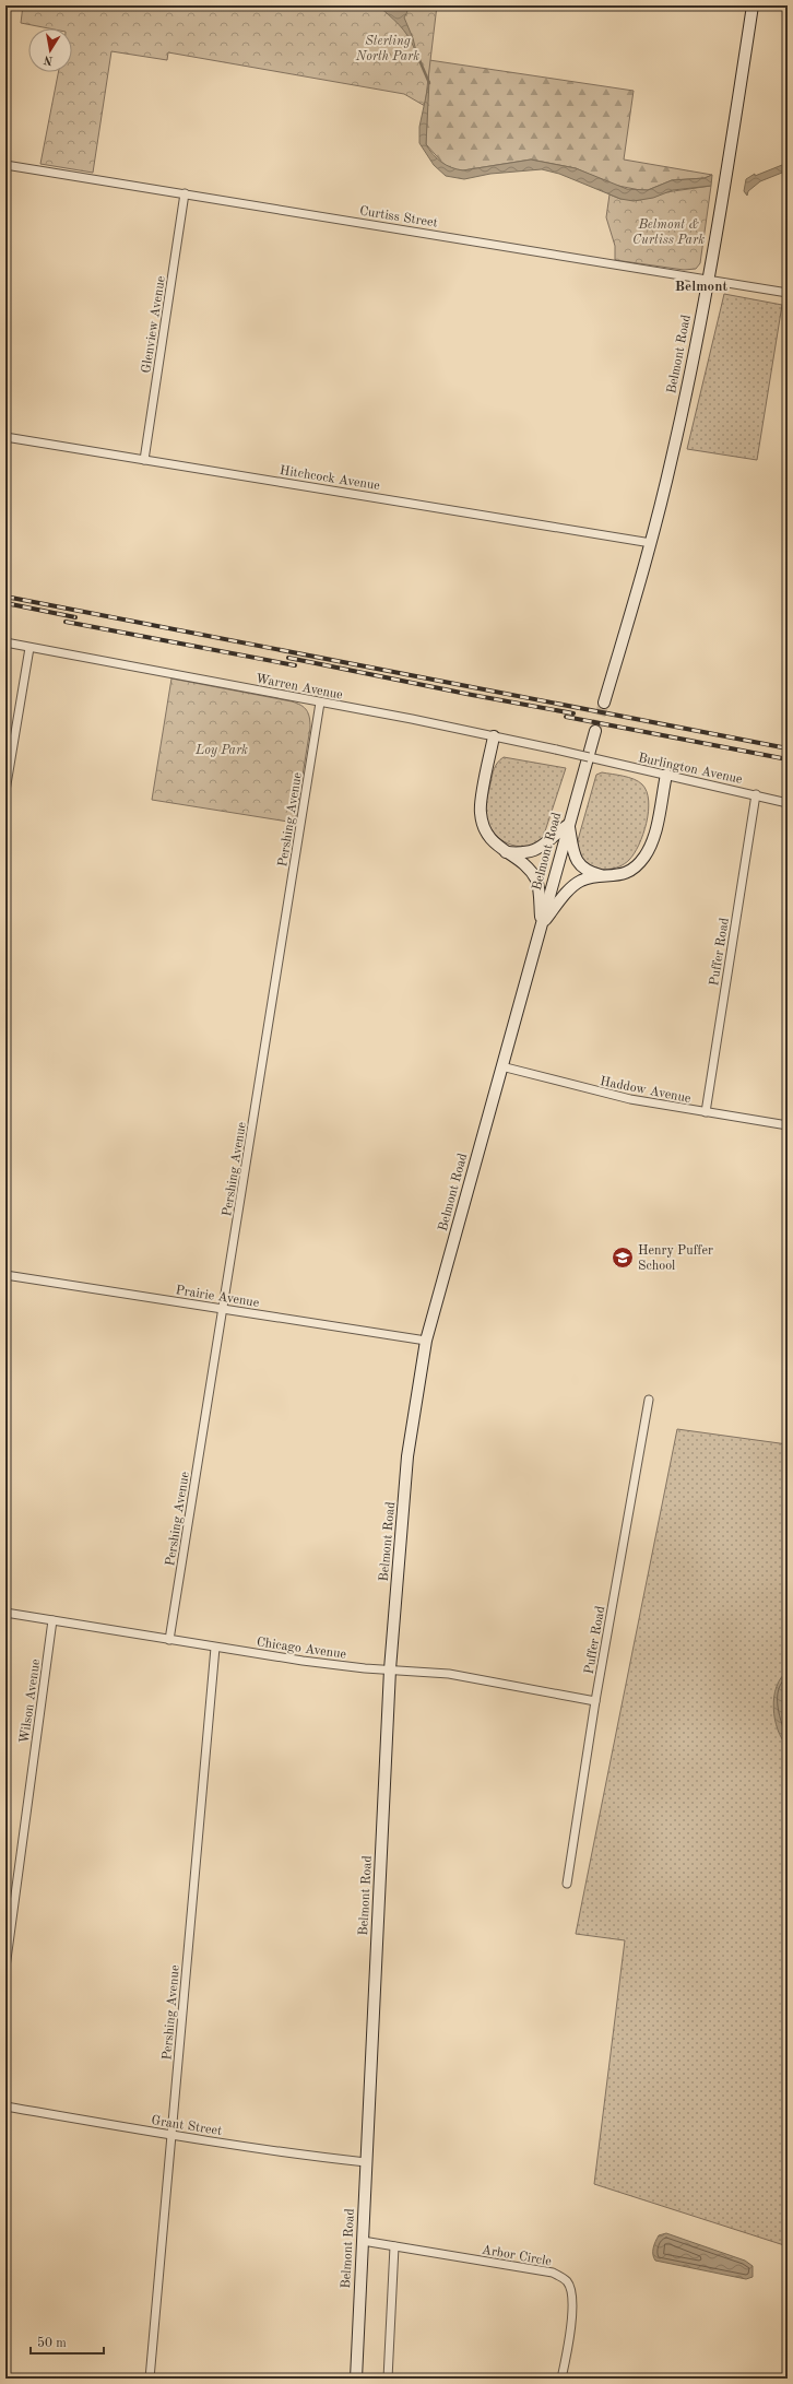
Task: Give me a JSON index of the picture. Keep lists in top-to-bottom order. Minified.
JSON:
{"streets":{"main road":["Belmont Road"],"street":["Curtiss Street","Glenview Avenue","Hitchcock Avenue","Warren Avenue","Burlington Avenue","Pershing Avenue","Puffer Road","Haddow Avenue","Prairie Avenue","Chicago Avenue","Wilson Avenue","Grant Street","Arbor Circle"]},"crossings":[["Curtiss Street","Glenview Avenue"],["Curtiss Street","Belmont Road"],["Glenview Avenue","Hitchcock Avenue"],["Belmont Road","Hitchcock Avenue"],["Belmont Road","Haddow Avenue"],["Belmont Road","Prairie Avenue"],["Belmont Road","Chicago Avenue"],["Belmont Road","Grant Street"],["Belmont Road","Arbor Circle"],["Warren Avenue","Burlington Avenue"],["Warren Avenue","Pershing Avenue"],["Burlington Avenue","Puffer Road"],["Pershing Avenue","Prairie Avenue"],["Pershing Avenue","Chicago Avenue"],["Pershing Avenue","Grant Street"],["Puffer Road","Haddow Avenue"],["Puffer Road","Chicago Avenue"],["Chicago Avenue","Wilson Avenue"]],"districts":["Belmont"],"parks":["Sterling North Park","Belmont & Curtiss Park","Loy Park"],"places":{"school or university":["Henry Puffer School"]},"scale_bar":"50 m","north":"bottom"}
